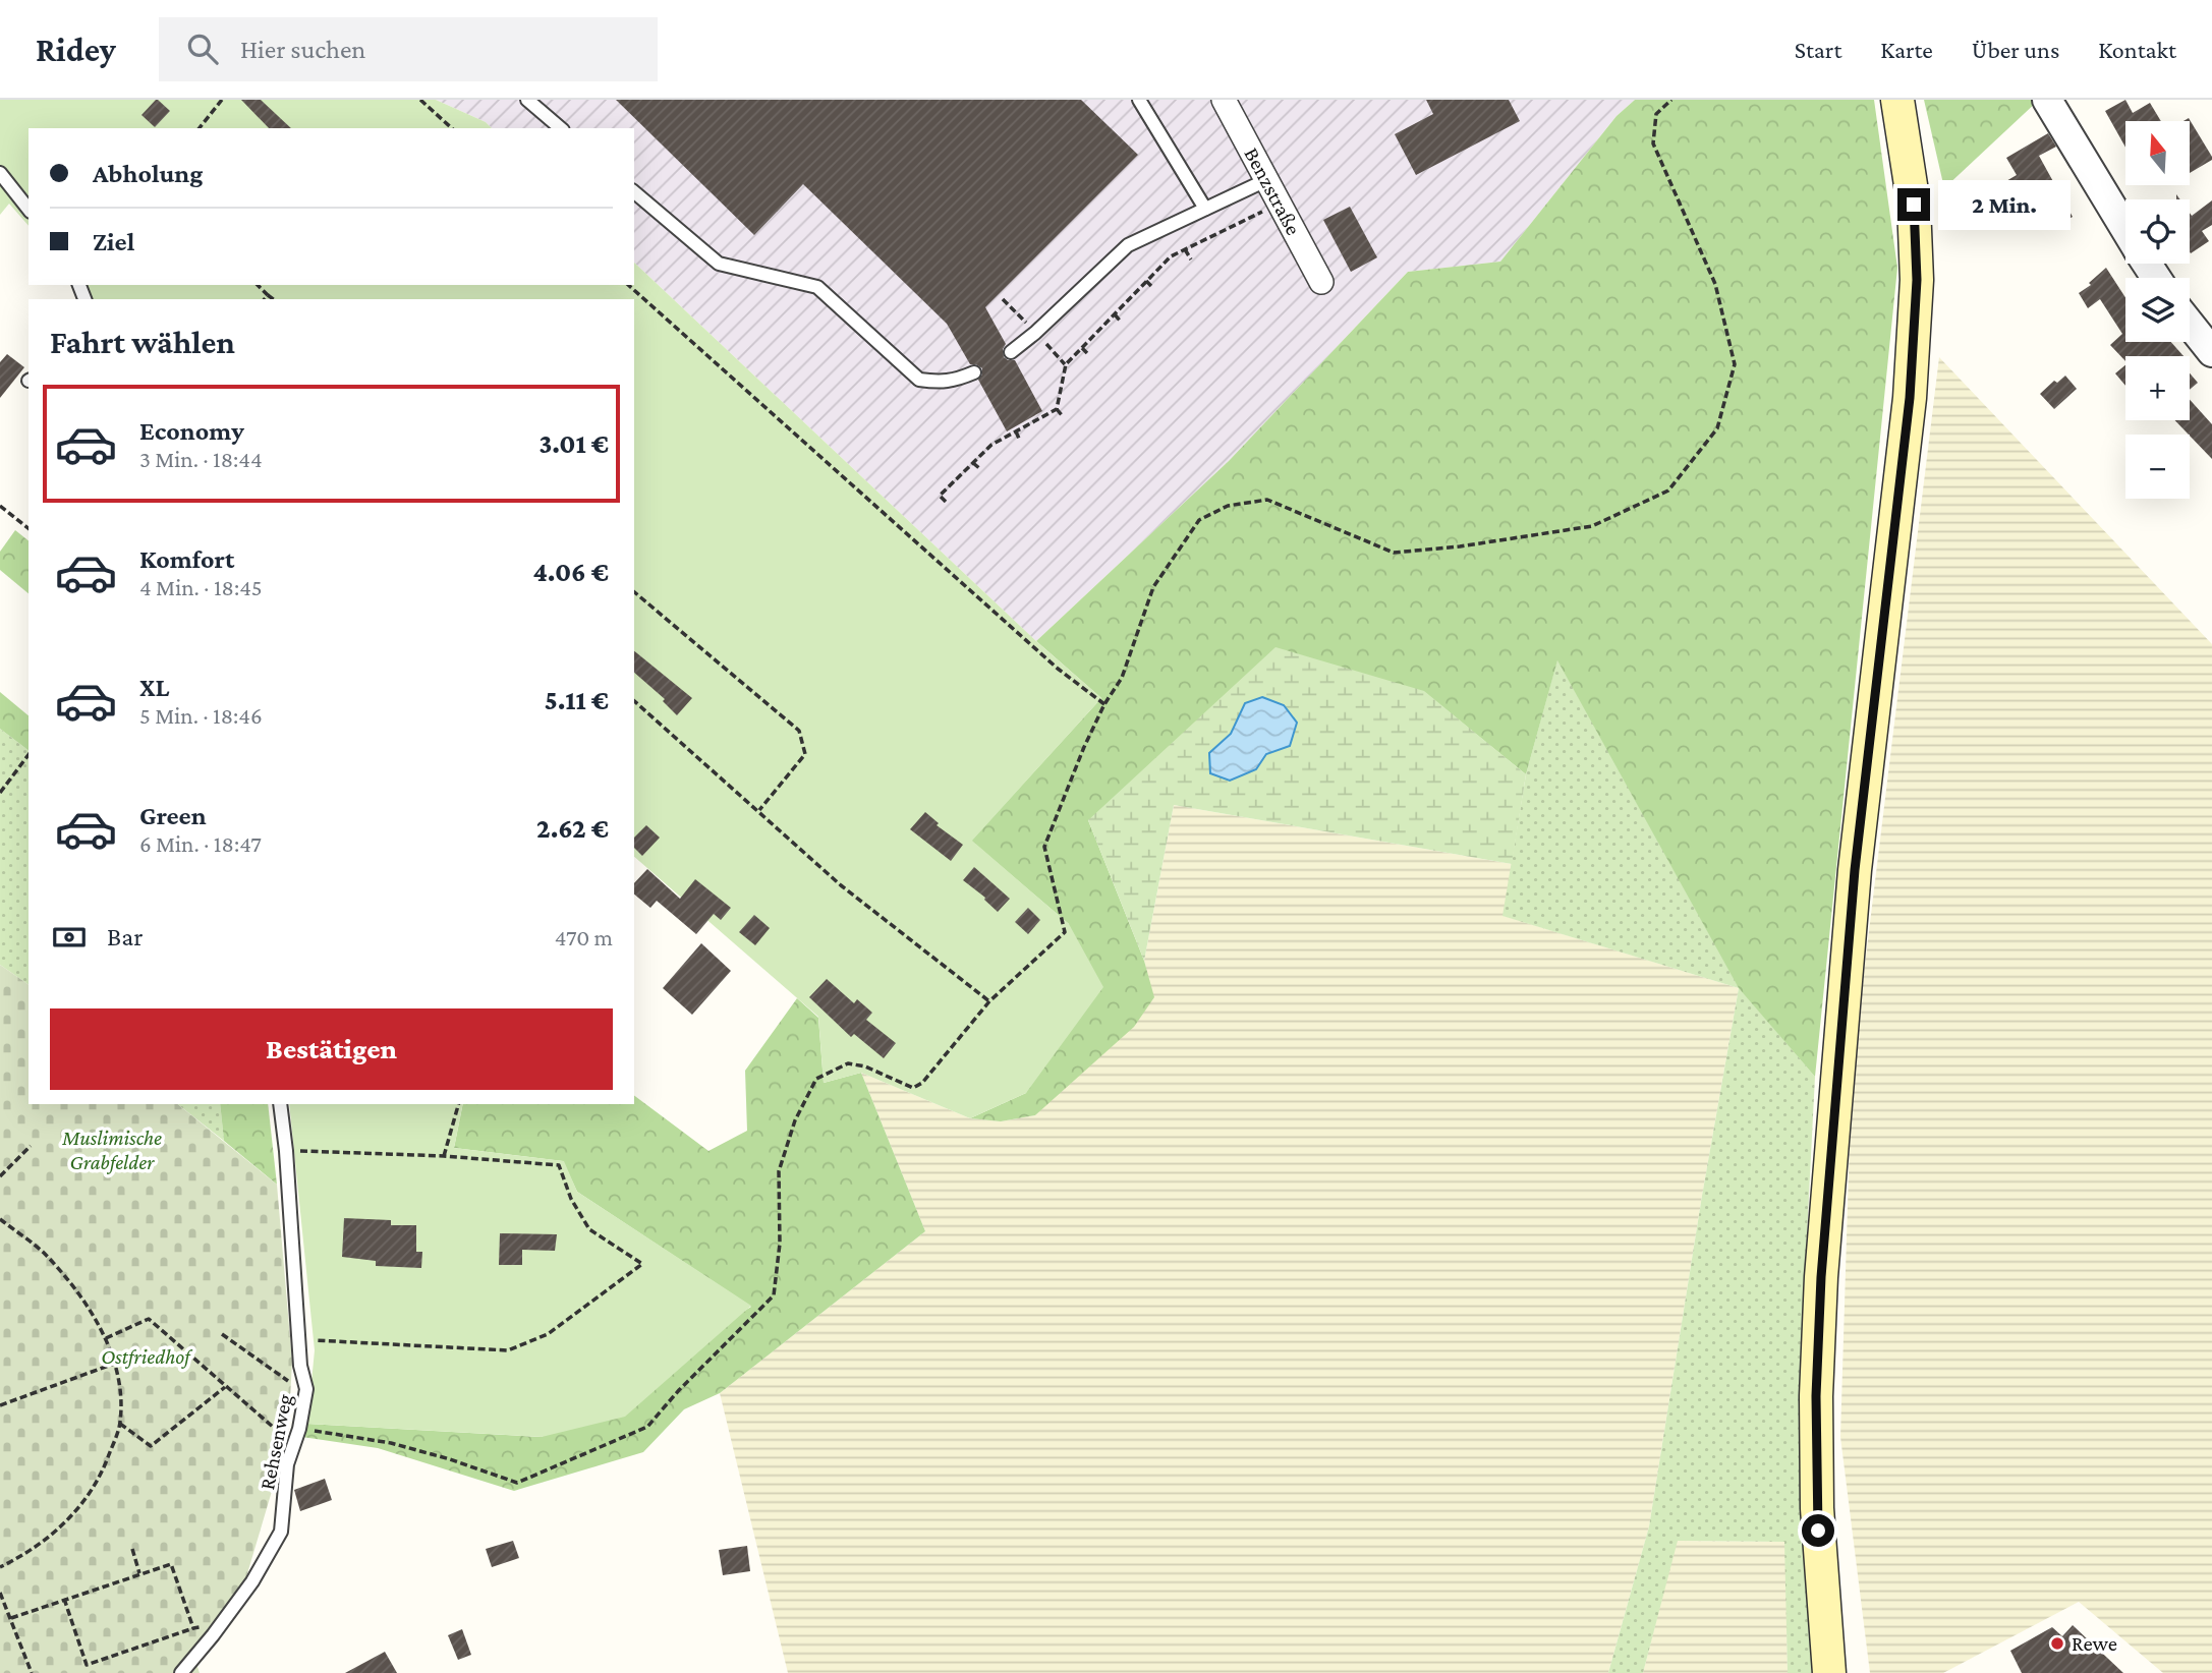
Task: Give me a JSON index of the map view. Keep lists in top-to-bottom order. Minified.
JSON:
{"streets":{"street":["Benzstraße"],"lane":["Rehsenweg"]},"parks":["Muslimische Grabfelder","Ostfriedhof"],"places":["Rewe"],"north":"top","page":{"header":"Ridey","search":"Hier suchen","nav":["Start","Karte","Über uns","Kontakt"],"map_buttons":["+","−"],"banner":["Abholung","Ziel"],"bubble":"2 Min.","heading":"Fahrt wählen","list":[{"name":"Economy","note":"3 Min. · 18:44","value":"3.01 €"},{"name":"Komfort","note":"4 Min. · 18:45","value":"4.06 €"},{"name":"XL","note":"5 Min. · 18:46","value":"5.11 €"},{"name":"Green","note":"6 Min. · 18:47","value":"2.62 €"}],"pay":["Bar","470 m"],"buttons":"Bestätigen"}}
